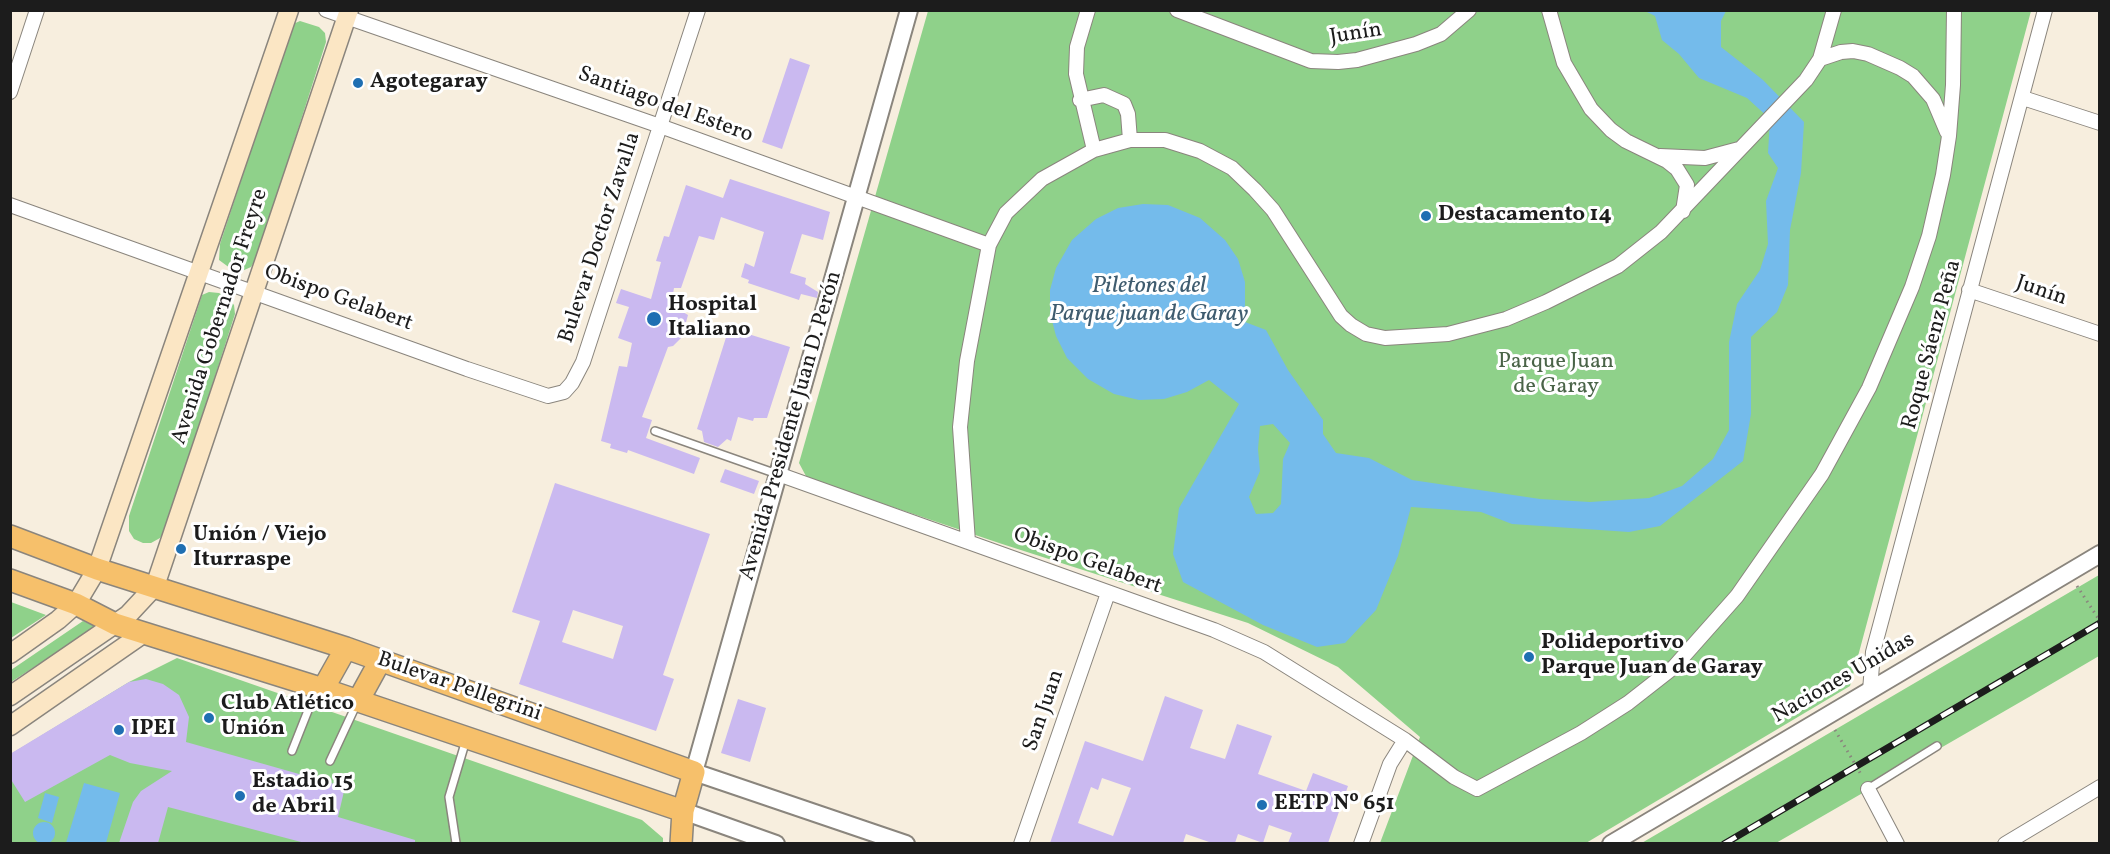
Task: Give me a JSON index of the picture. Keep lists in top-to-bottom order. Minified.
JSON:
{"streets":{"main road":["Avenida Gobernador Freyre","Avenida Presidente Juan D. Perón","Bulevar Pellegrini"],"street":["Junín","Santiago del Estero","Bulevar Doctor Zavalla","Obispo Gelabert","Roque Sáenz Peña","Naciones Unidas","San Juan"]},"crossings":[["Junín","Roque Sáenz Peña"],["Santiago del Estero","Bulevar Doctor Zavalla"],["Santiago del Estero","Avenida Gobernador Freyre"],["Santiago del Estero","Avenida Presidente Juan D. Perón"],["Bulevar Doctor Zavalla","Obispo Gelabert"],["Obispo Gelabert","Avenida Gobernador Freyre"],["Obispo Gelabert","Avenida Presidente Juan D. Perón"],["Obispo Gelabert","San Juan"],["Avenida Gobernador Freyre","Bulevar Pellegrini"],["Roque Sáenz Peña","Naciones Unidas"],["Avenida Presidente Juan D. Perón","Bulevar Pellegrini"]],"water":["Piletones del Parque juan de Garay"],"parks":["Parque Juan de Garay"],"places":["Agotegaray","Destacamento 14","Hospital Italiano","Unión / Viejo Iturraspe","Polideportivo Parque Juan de Garay","Club Atlético Unión","IPEI","Estadio 15 de Abril","EETP Nº 651"]}
